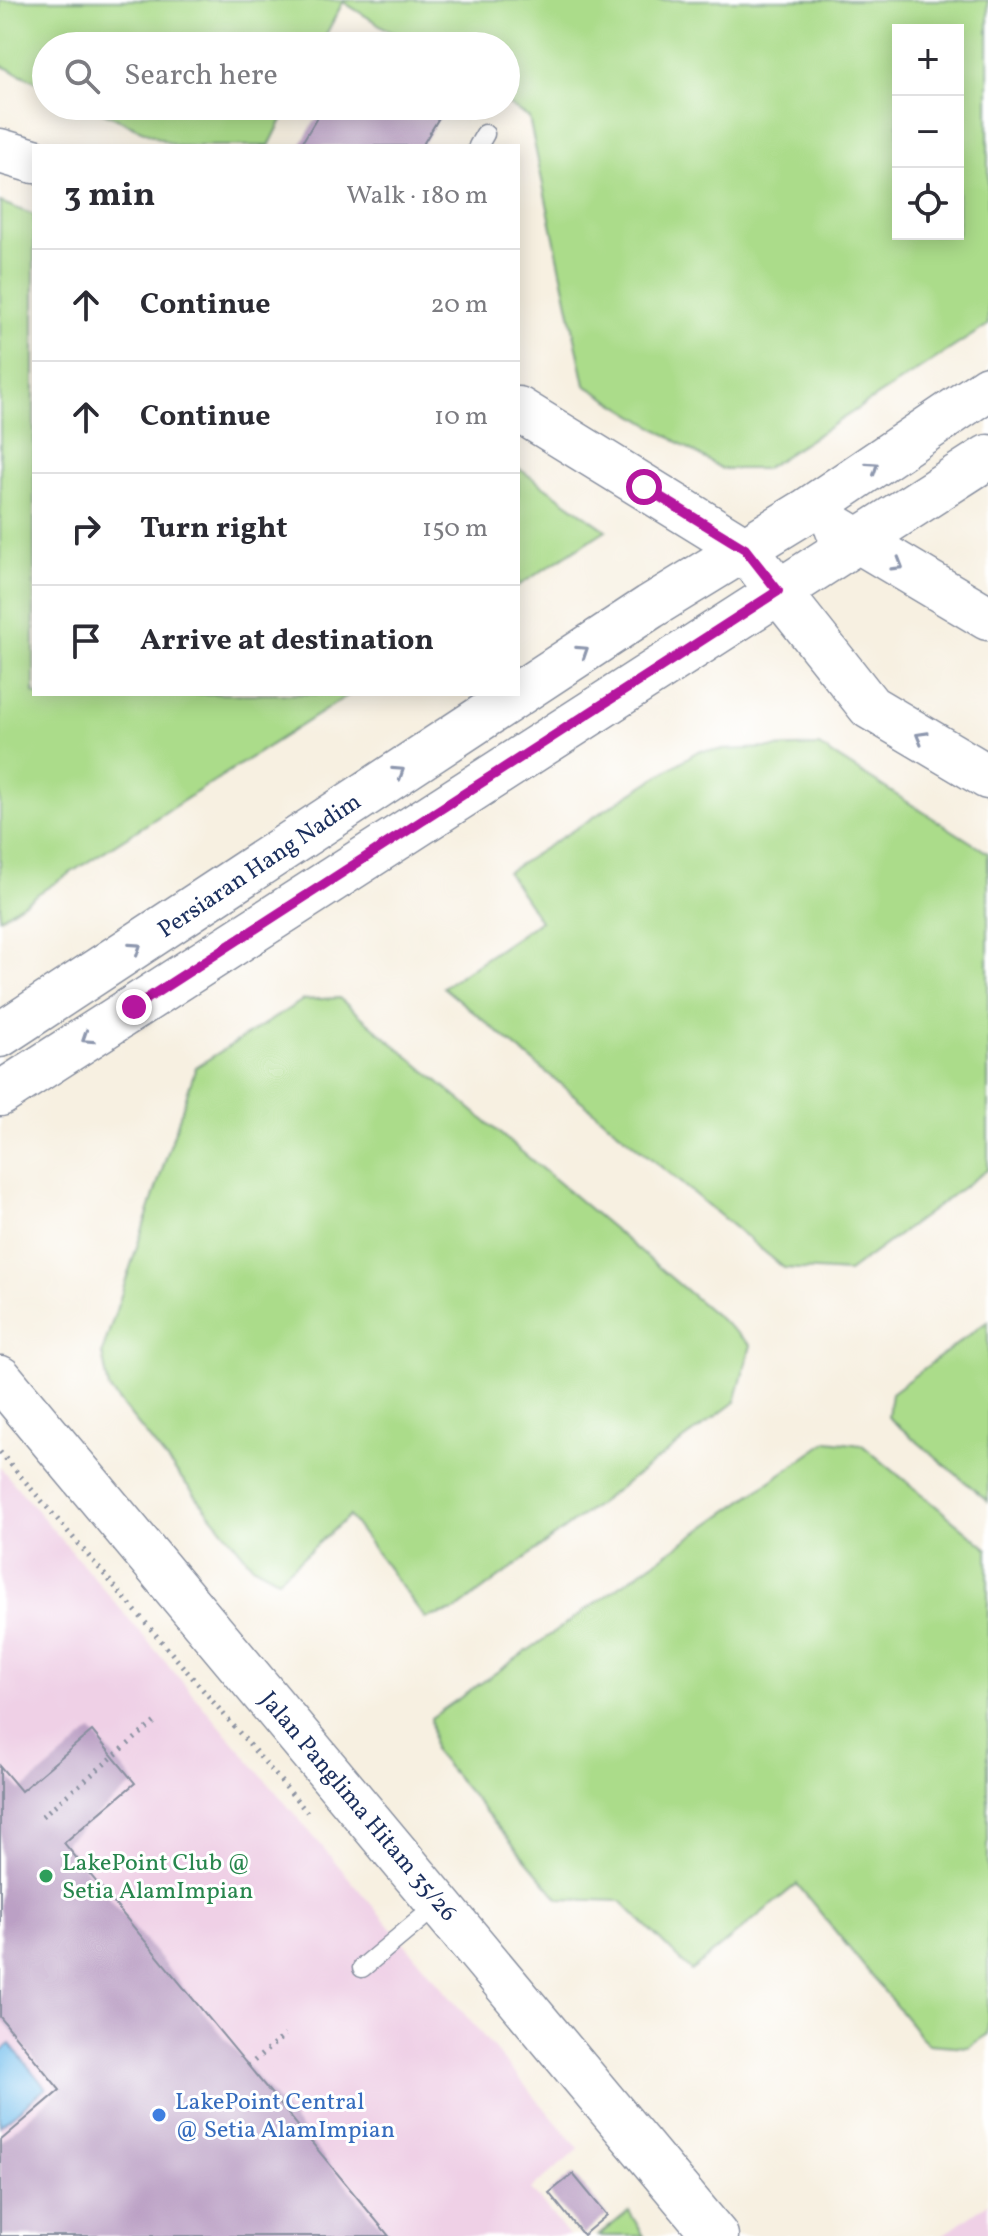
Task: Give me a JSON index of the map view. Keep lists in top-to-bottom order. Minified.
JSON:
{"streets":{"street":["Persiaran Hang Nadim","Jalan Panglima Hitam 35/26"]},"places":["LakePoint Club @ Setia AlamImpian","LakePoint Central @ Setia AlamImpian"],"page":{"map_buttons":["+","−"],"search":"Search here","heading":["3 min","Walk · 180 m"],"list":[["Continue","20 m"],["Continue","10 m"],["Turn right","150 m"],"Arrive at destination"]}}
